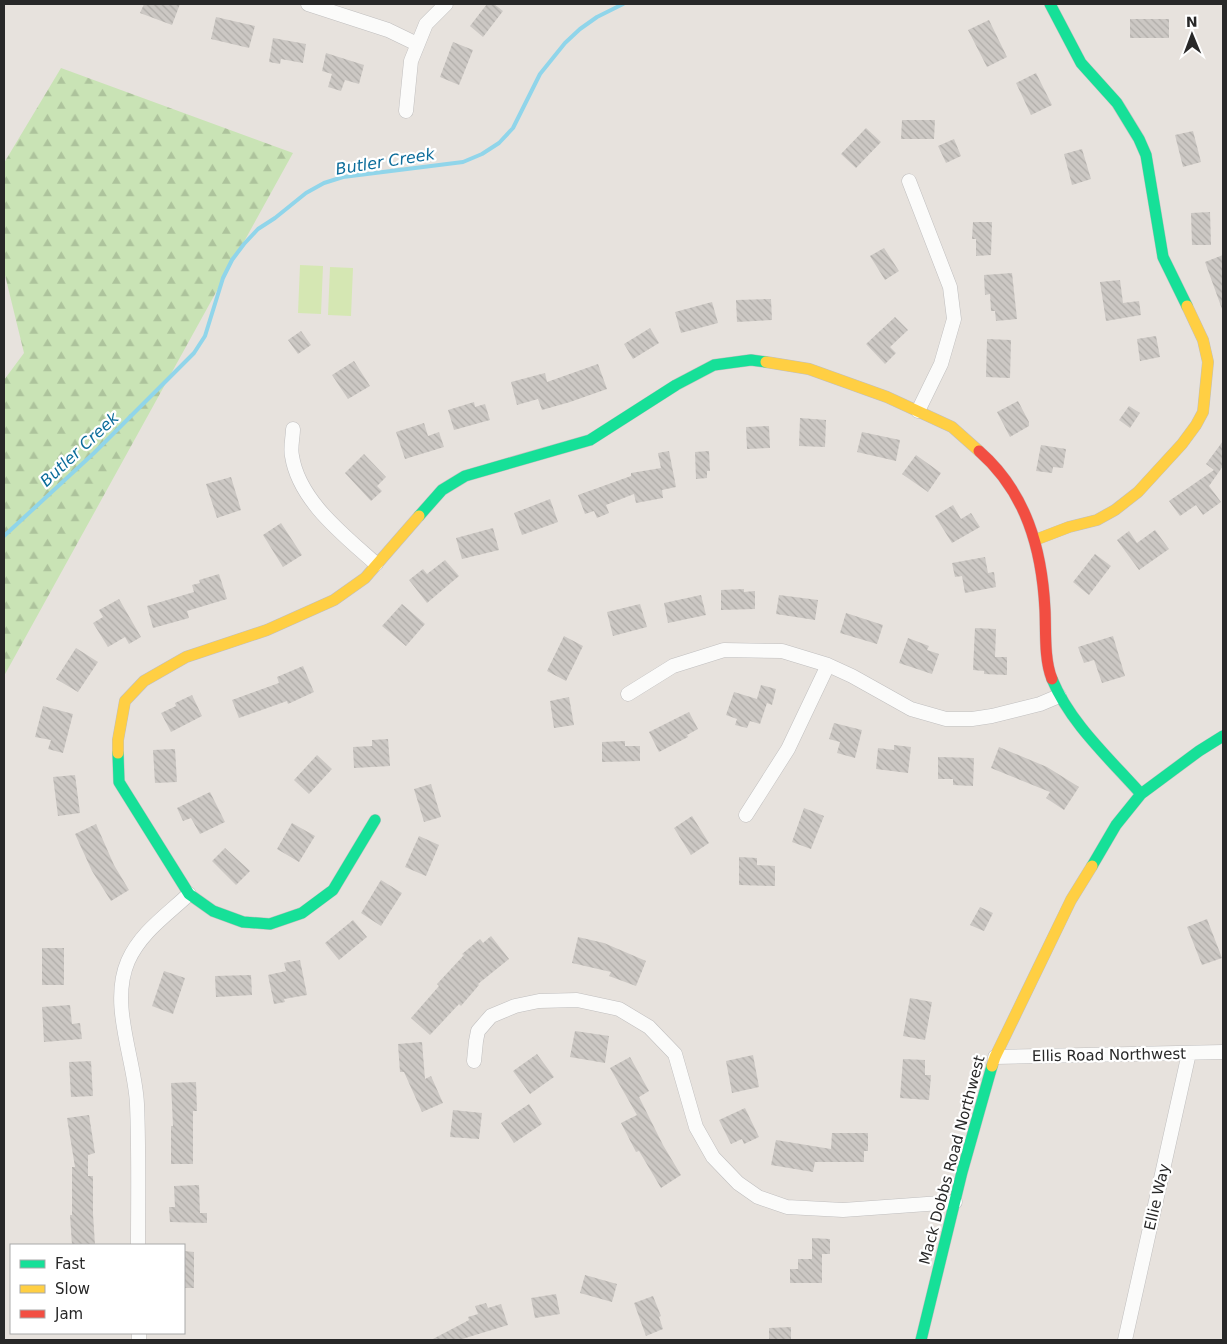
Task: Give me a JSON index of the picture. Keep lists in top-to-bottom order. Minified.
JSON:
{"streets":{"street":["Ellis Road Northwest","Mack Dobbs Road Northwest","Ellie Way"]},"crossings":[["Ellis Road Northwest","Mack Dobbs Road Northwest"],["Ellis Road Northwest","Ellie Way"]],"water":["Butler Creek"],"legend":["Fast","Slow","Jam"],"north":"top"}
